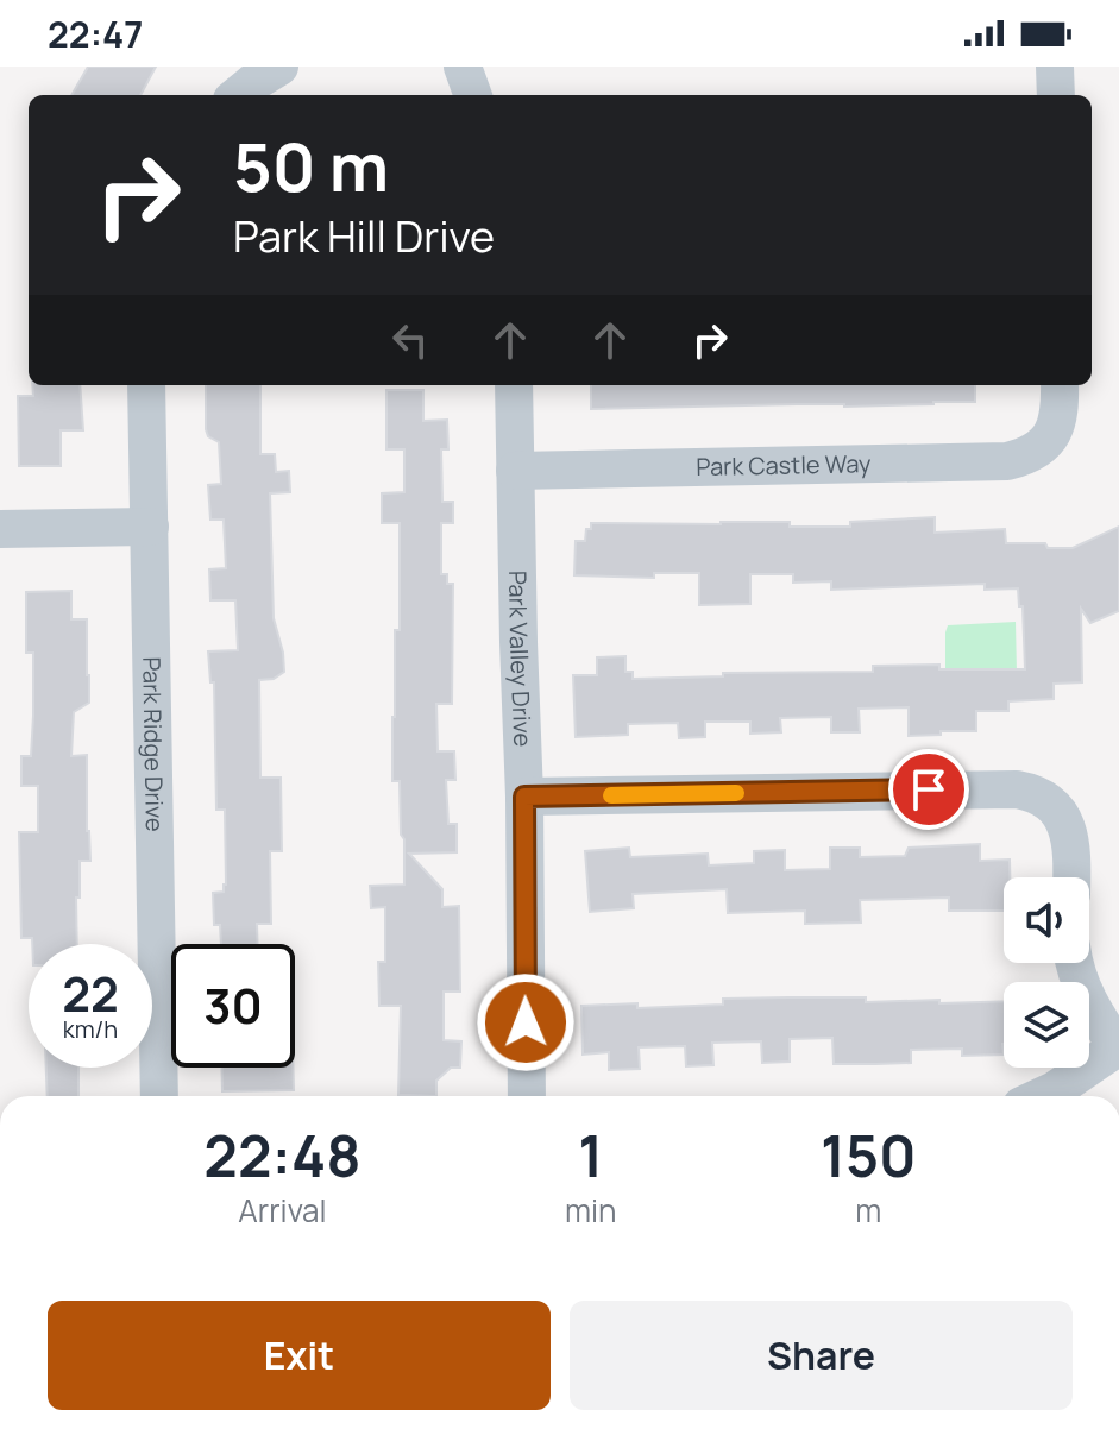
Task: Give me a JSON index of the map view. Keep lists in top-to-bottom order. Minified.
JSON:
{"streets":{"street":["Park Castle Way","Park Valley Drive","Park Ridge Drive"]},"crossings":[["Park Castle Way","Park Valley Drive"]],"page":{"status":"22:47","turn":["50 m","Park Hill Drive"],"speed":"22 km/h","limit":"30","eta":["22:48","Arrival","1","min","150","m"],"buttons":["Exit","Share"]}}
